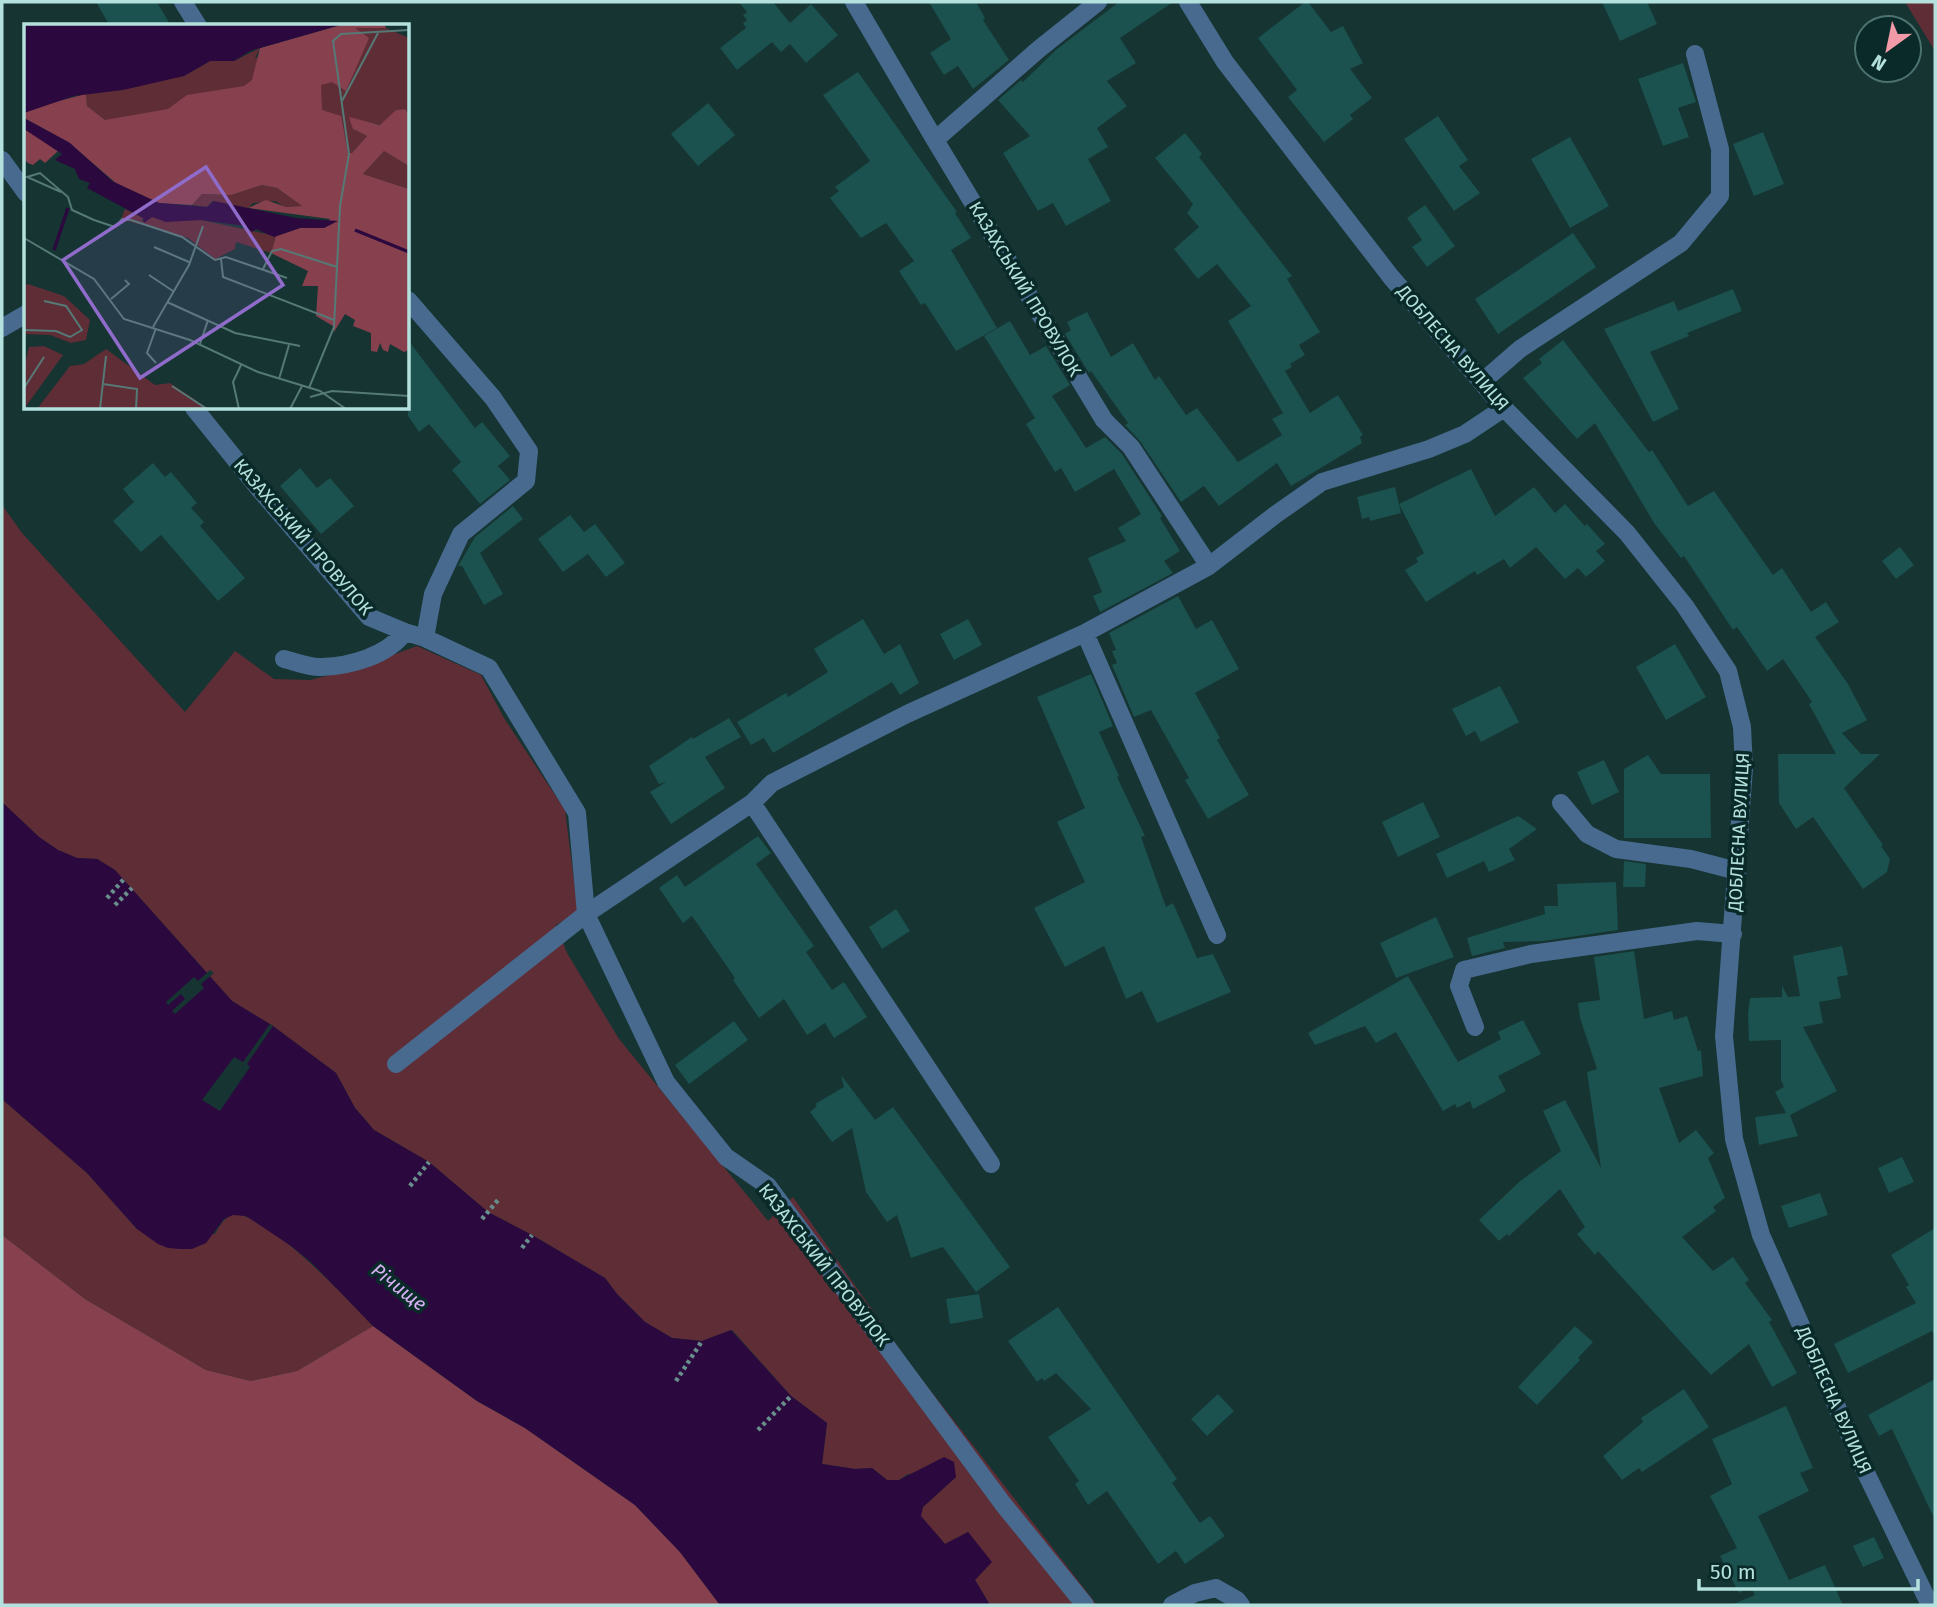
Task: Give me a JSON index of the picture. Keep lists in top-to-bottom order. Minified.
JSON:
{"streets":{"street":["КАЗАХСЬКИЙ ПРОВУЛОК","ДОБЛЕСНА ВУЛИЦЯ"]},"water":["Річище"],"scale_bar":"50 m","north":"bottom left"}
